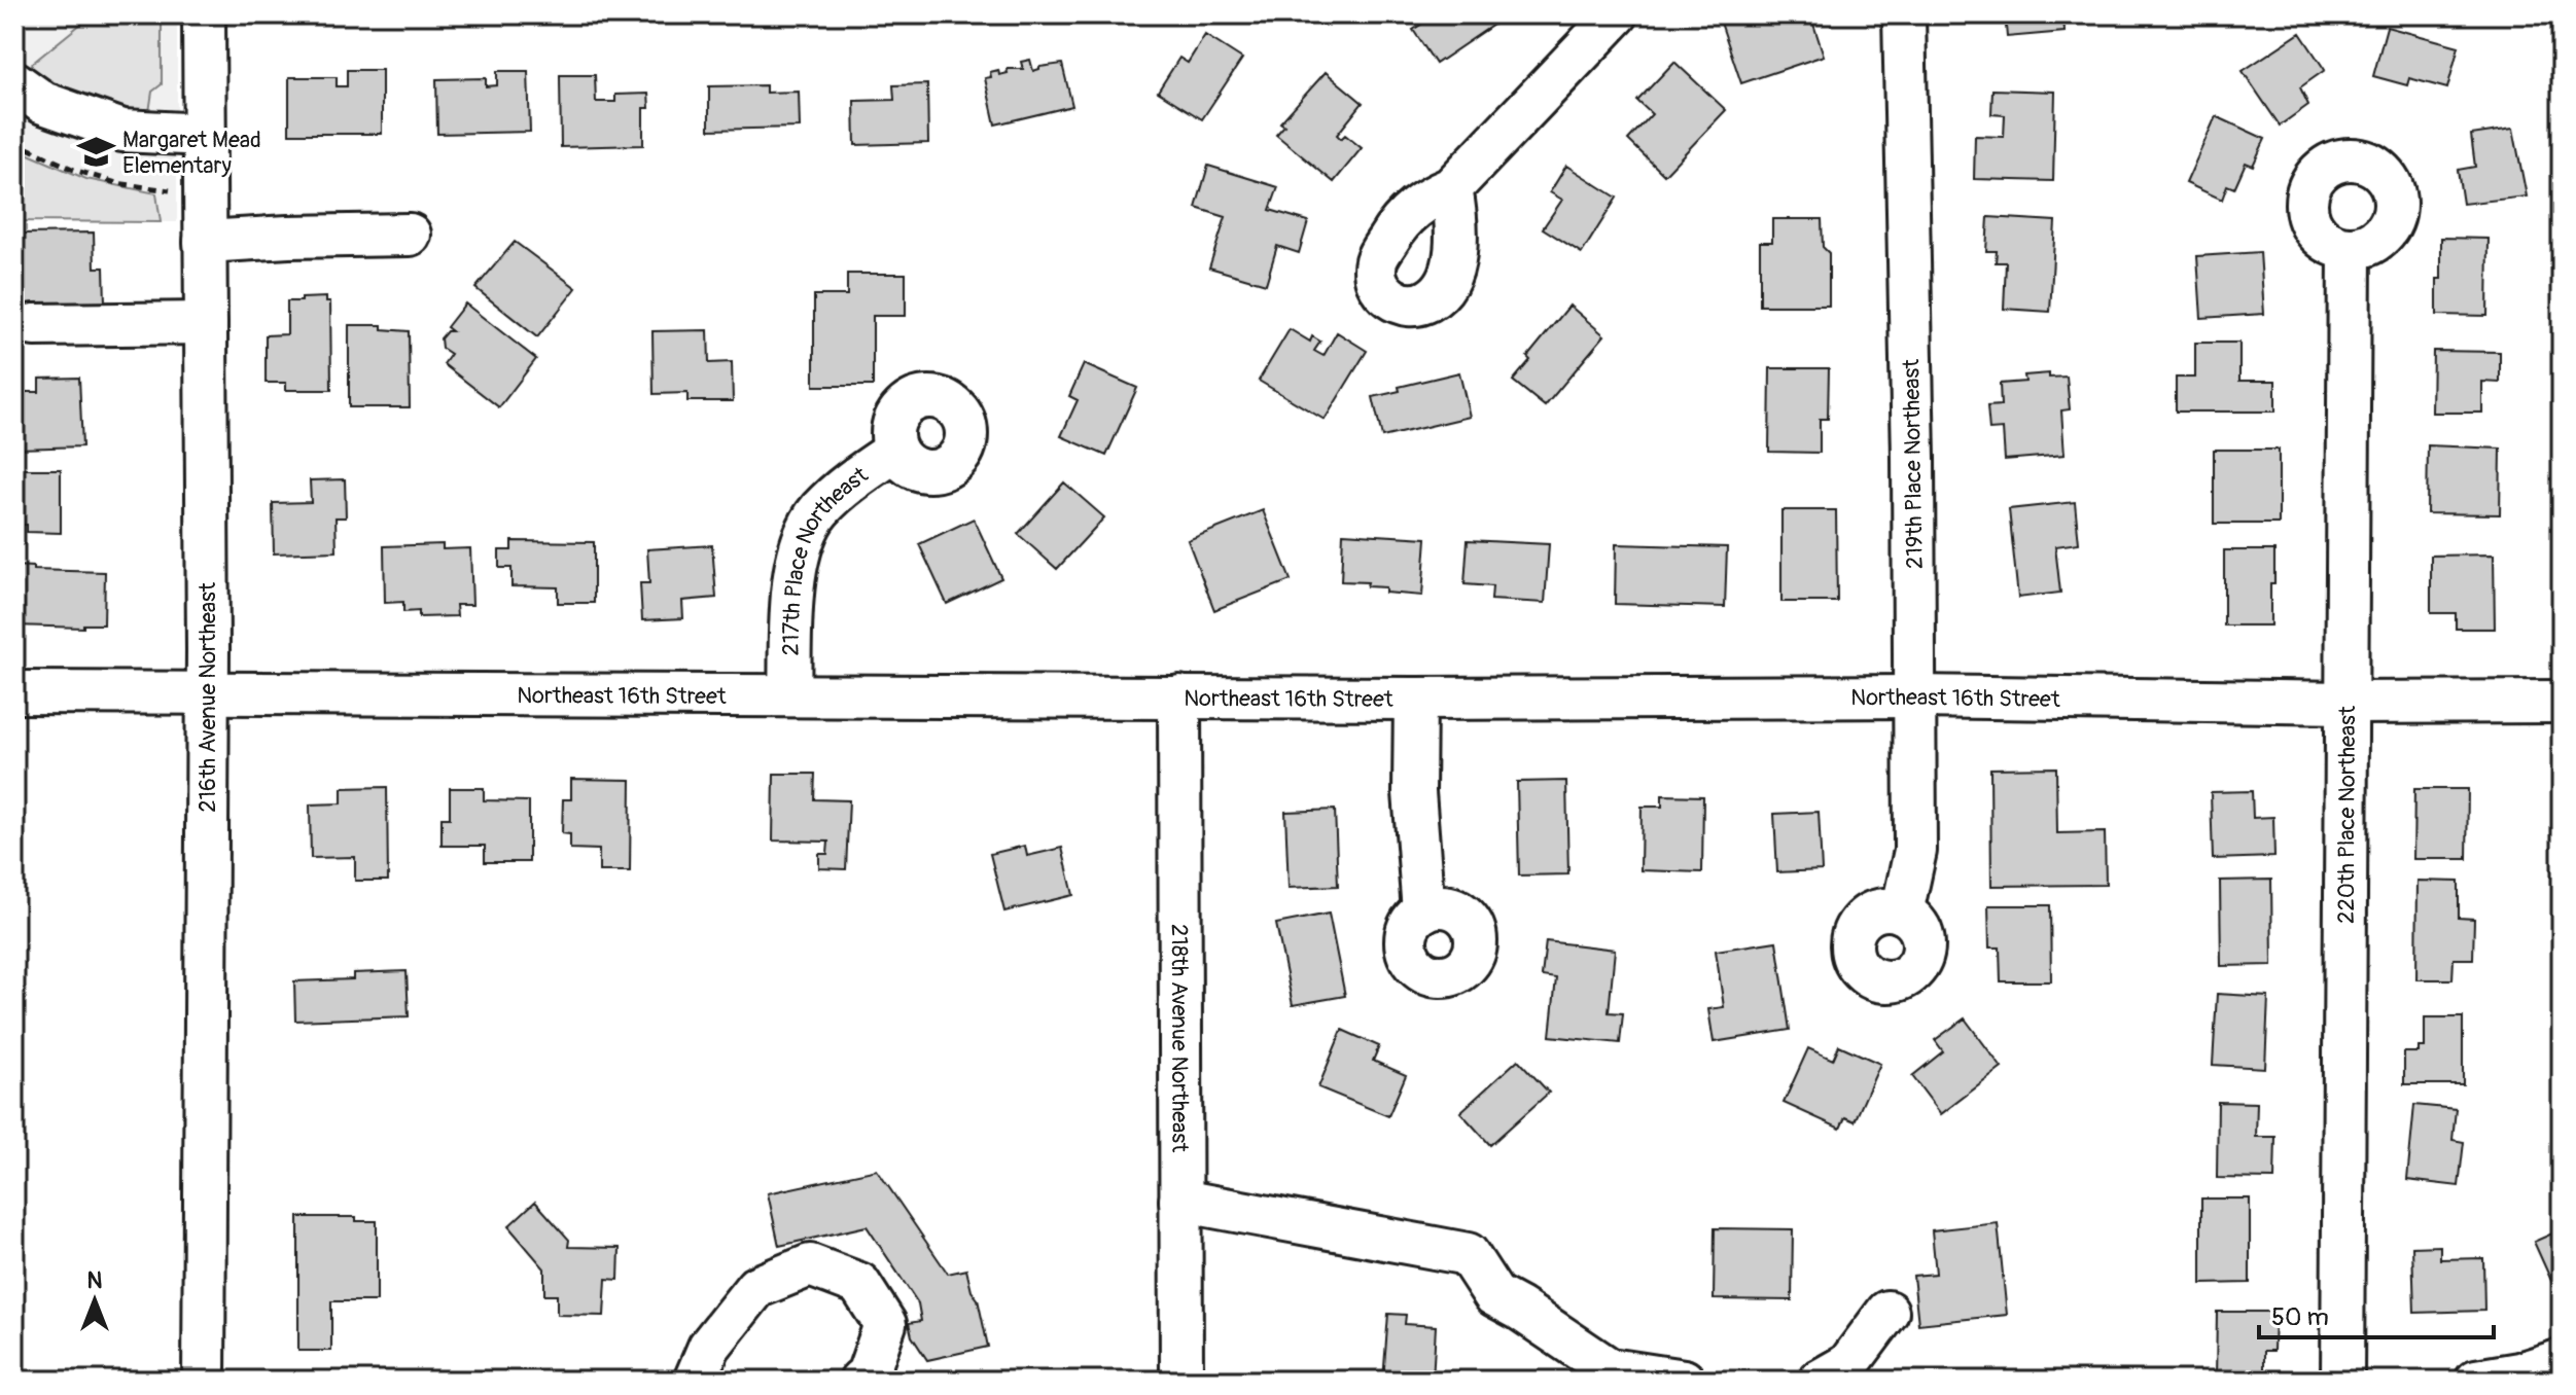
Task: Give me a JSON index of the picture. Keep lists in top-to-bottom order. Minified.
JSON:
{"streets":{"street":["219th Place Northeast","217th Place Northeast","Northeast 16th Street","216th Avenue Northeast","220th Place Northeast","218th Avenue Northeast"]},"crossings":[["219th Place Northeast","Northeast 16th Street"],["217th Place Northeast","Northeast 16th Street"],["Northeast 16th Street","216th Avenue Northeast"],["Northeast 16th Street","220th Place Northeast"],["Northeast 16th Street","218th Avenue Northeast"]],"places":{"school or university":["Margaret Mead Elementary"]},"scale_bar":"50 m","north":"top"}
